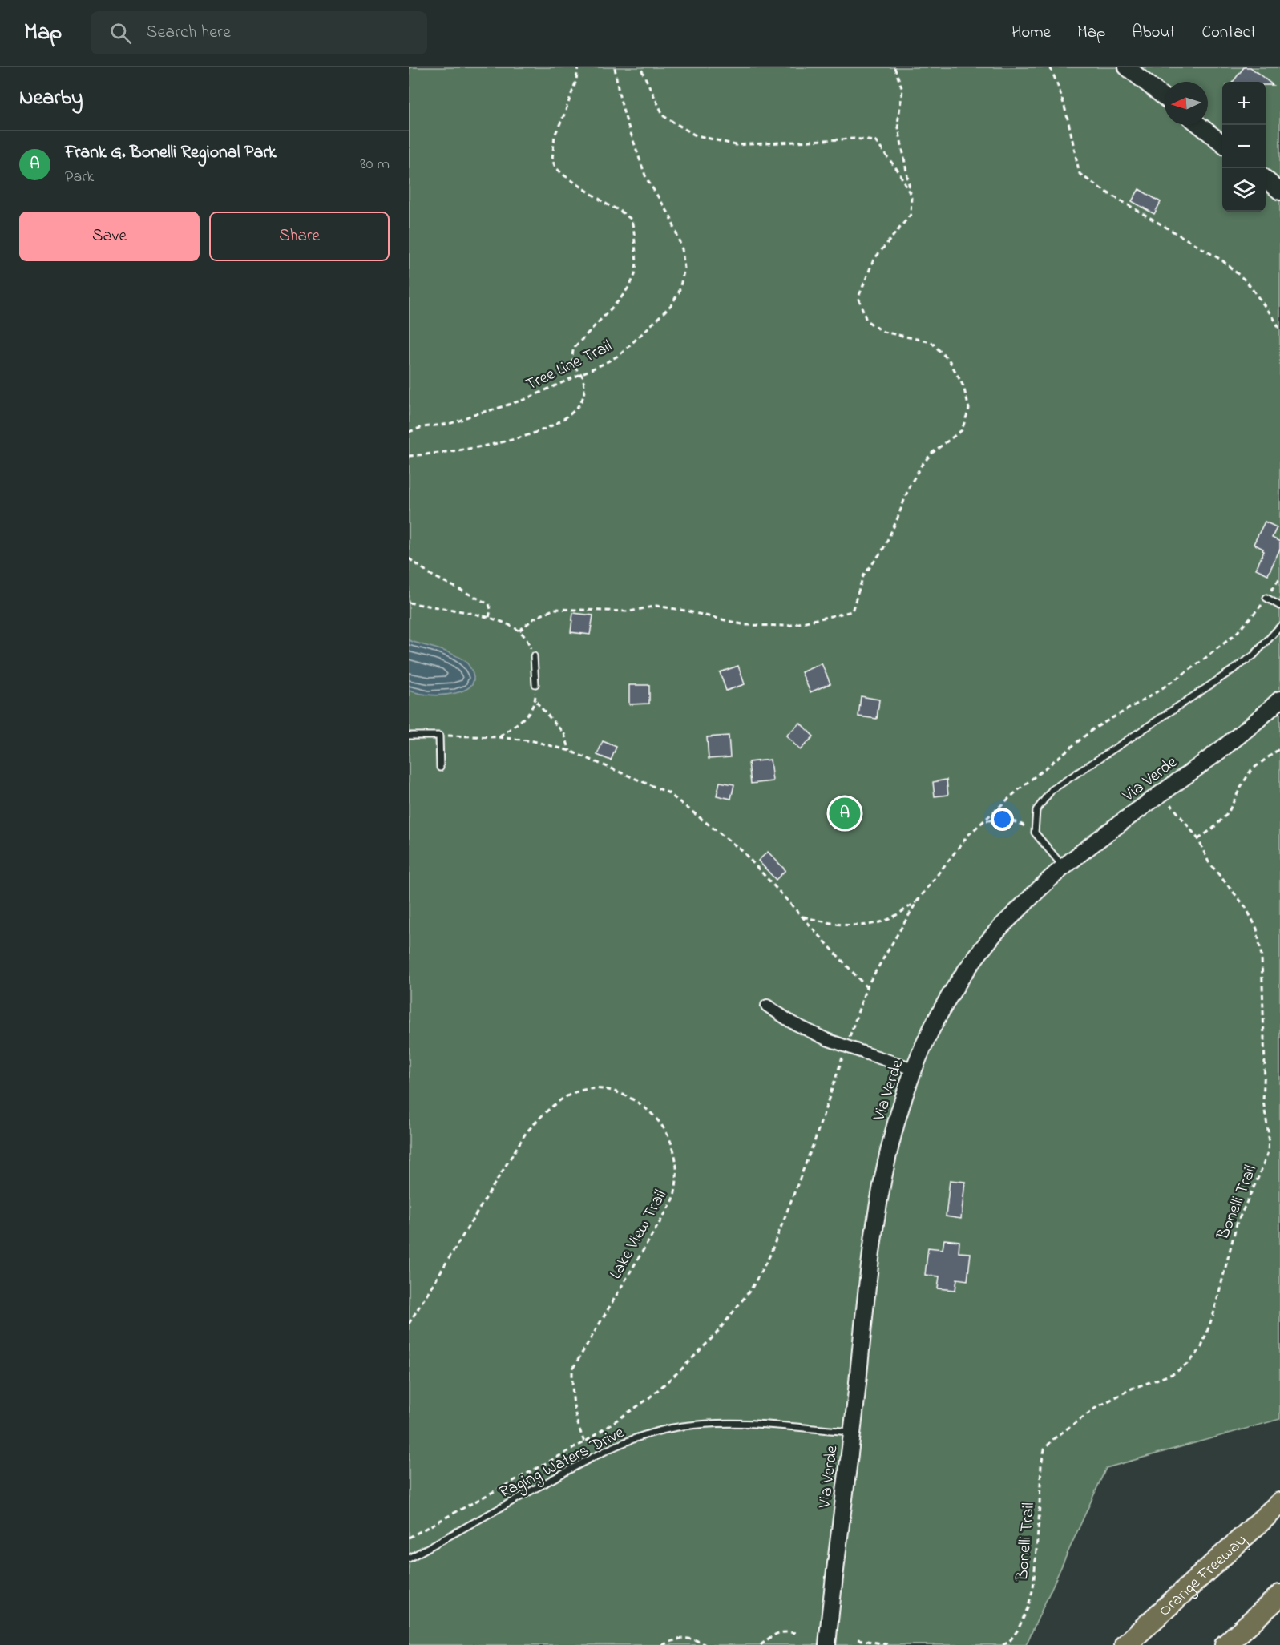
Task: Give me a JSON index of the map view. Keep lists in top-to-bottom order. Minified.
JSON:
{"streets":{"highway":["Orange Freeway"],"main road":["Via Verde"],"lane":["Raging Waters Drive"],"path":["Tree Line Trail","Bonelli Trail","Lake View Trail"]},"crossings":[["Via Verde","Bonelli Trail"],["Via Verde","Raging Waters Drive"]],"north":"left","page":{"header":"Map","search":"Search here","nav":["Home","Map","About","Contact"],"heading":"Nearby","map_buttons":["+","−"],"list":[{"mark":"A","name":"Frank G. Bonelli Regional Park","note":"Park","value":"80 m"}],"buttons":["Save","Share"],"pins":"A"}}
